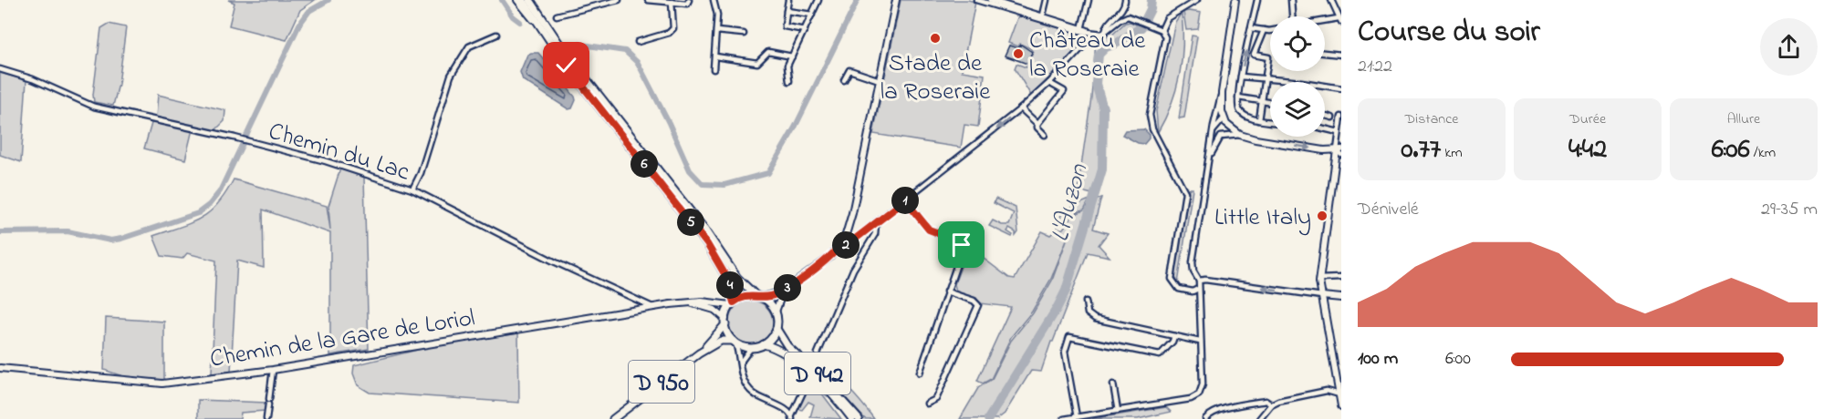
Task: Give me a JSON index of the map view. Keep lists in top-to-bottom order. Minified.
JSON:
{"streets":{"main road":["Chemin de la Gare de Loriol","D 942","D 950"],"street":["Chemin du Lac"]},"crossings":[["Chemin du Lac","Chemin de la Gare de Loriol"],["Chemin de la Gare de Loriol","D 942"],["Chemin de la Gare de Loriol","D 950"],["D 942","D 950"]],"water":["L'Auzon"],"places":["Stade de la Roseraie","Château de la Roseraie","Little Italy"],"page":{"heading":["Course du soir","21:22"],"stats":[["Distance","0.77 km"],["Durée","4:42"],["Allure","6:06 /km"]],"pins":["6","1","5","2","4","3"],"chart":["Dénivelé","29–35 m"],"list":[{"name":"100 m","note":"6:00"}]}}
